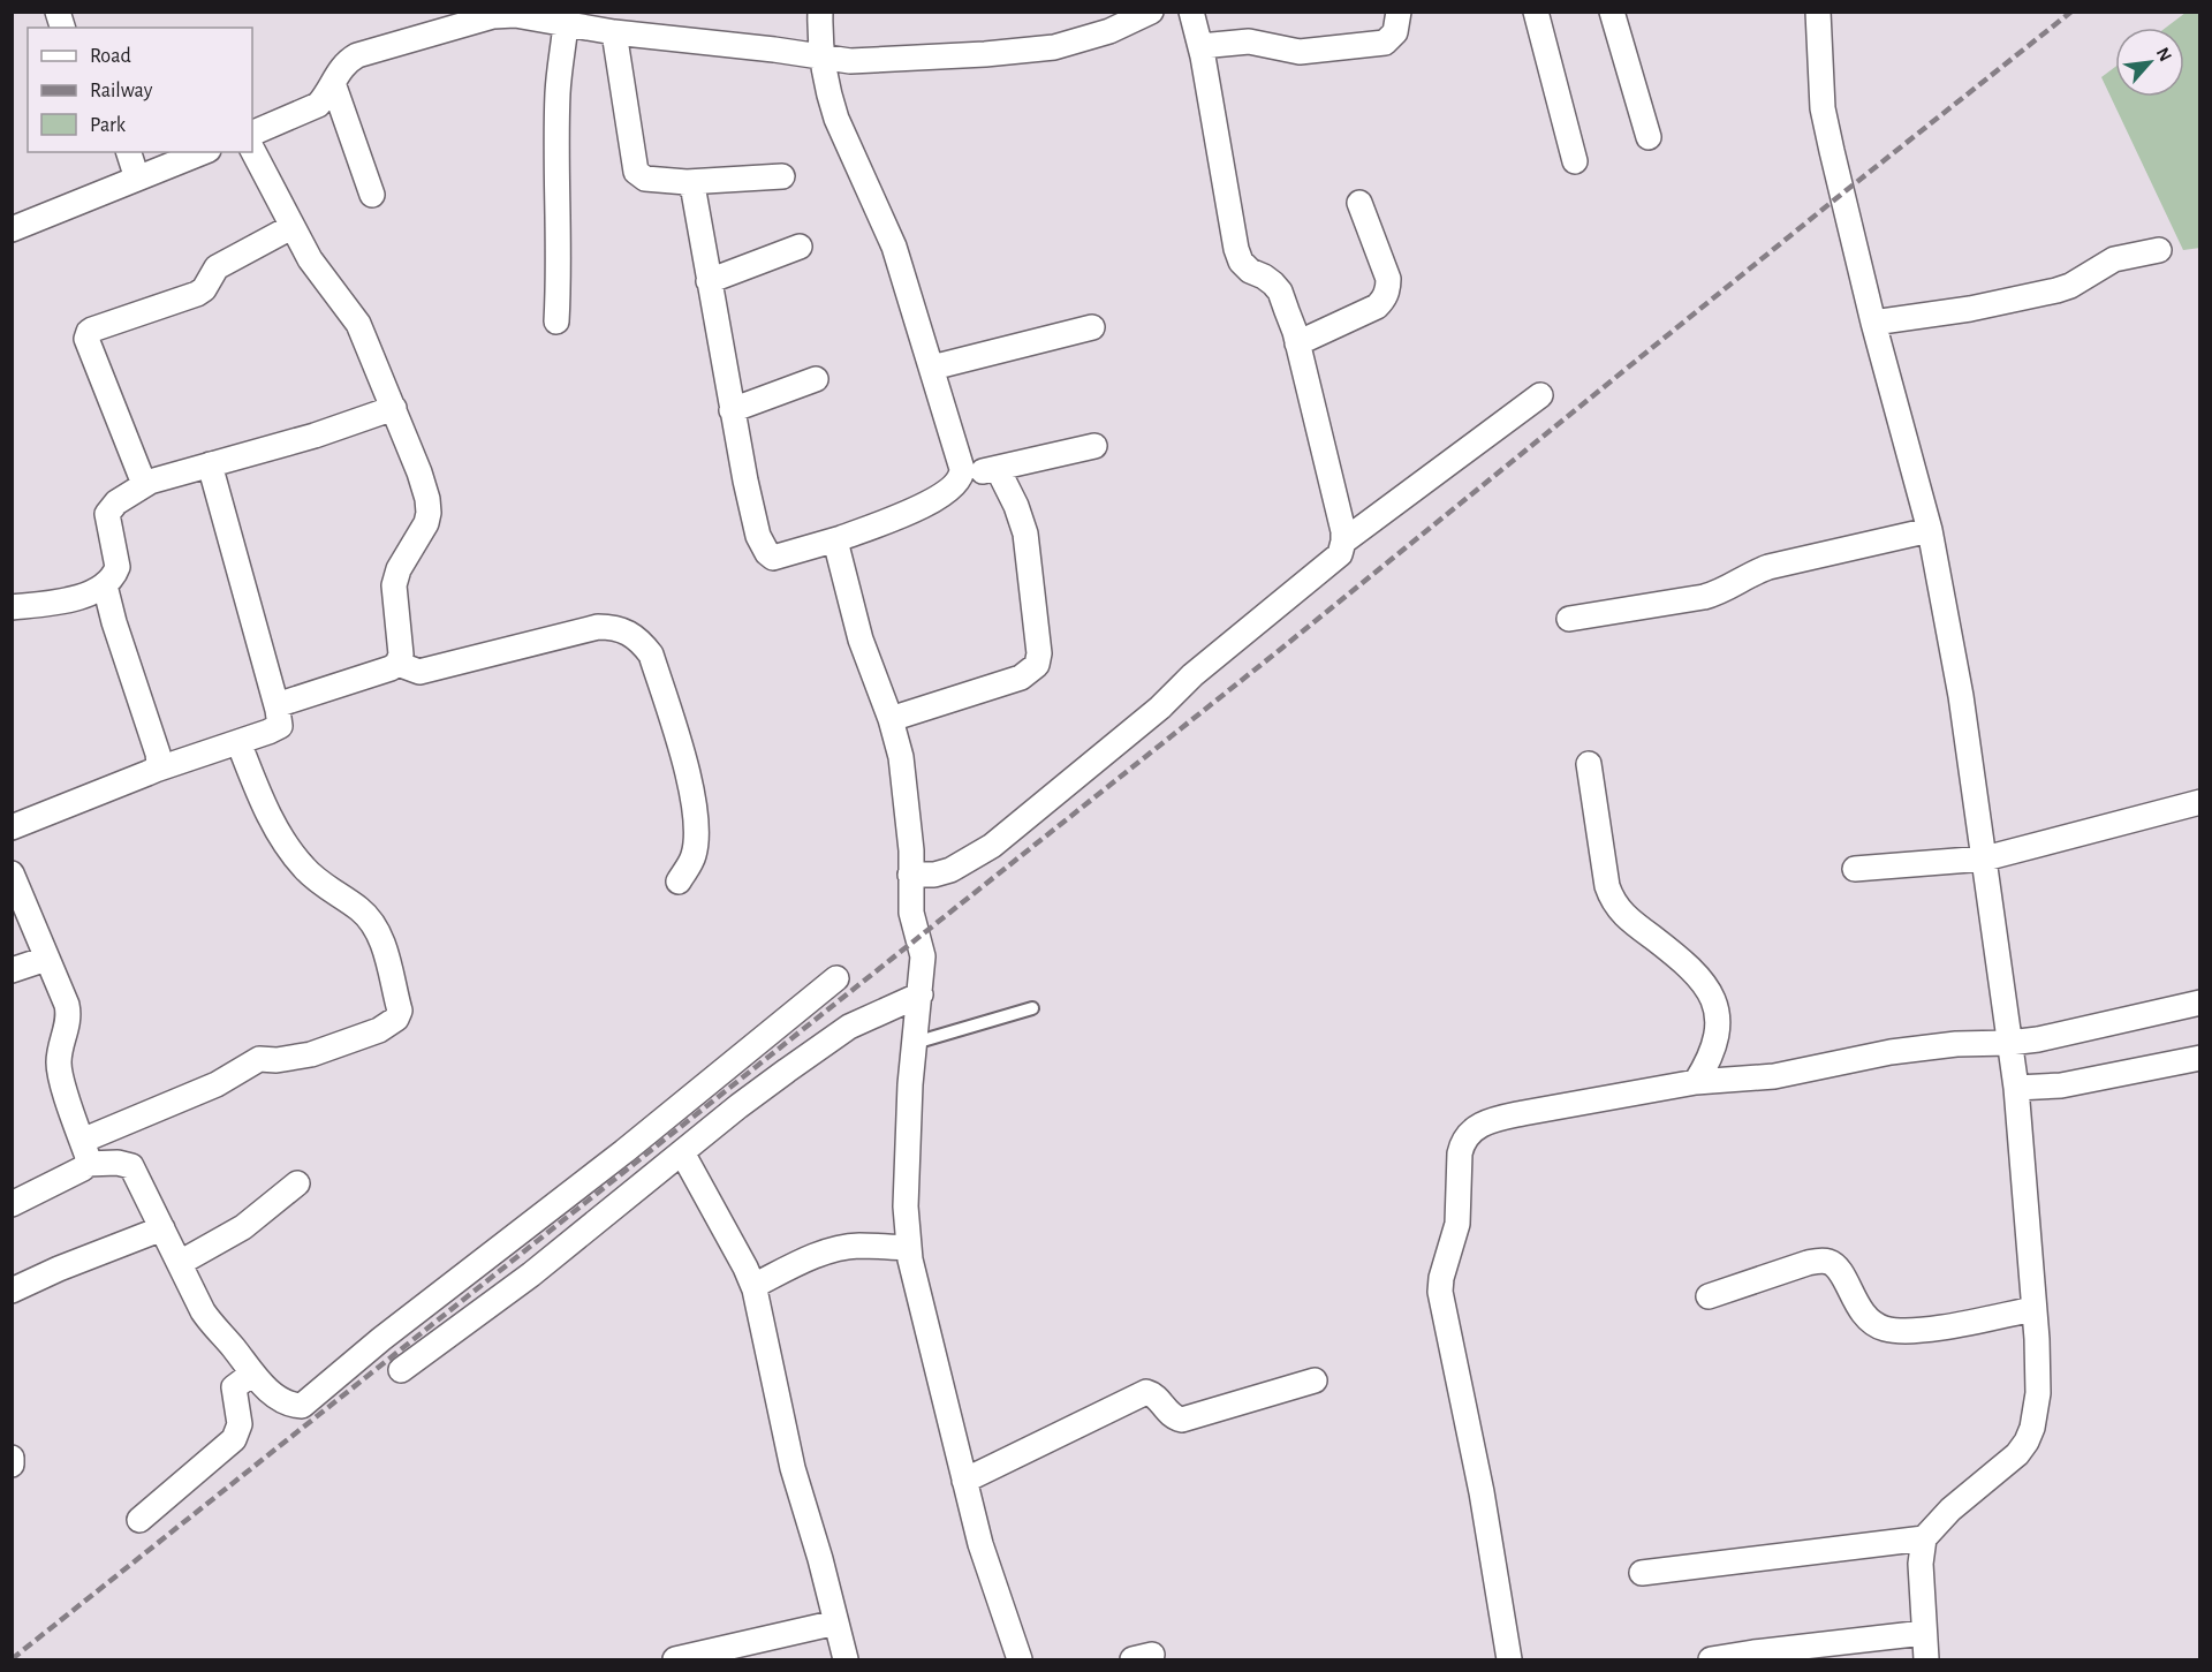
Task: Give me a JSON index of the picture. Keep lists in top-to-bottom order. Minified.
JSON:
{"legend":["Road","Railway","Park"],"north":"top right"}
